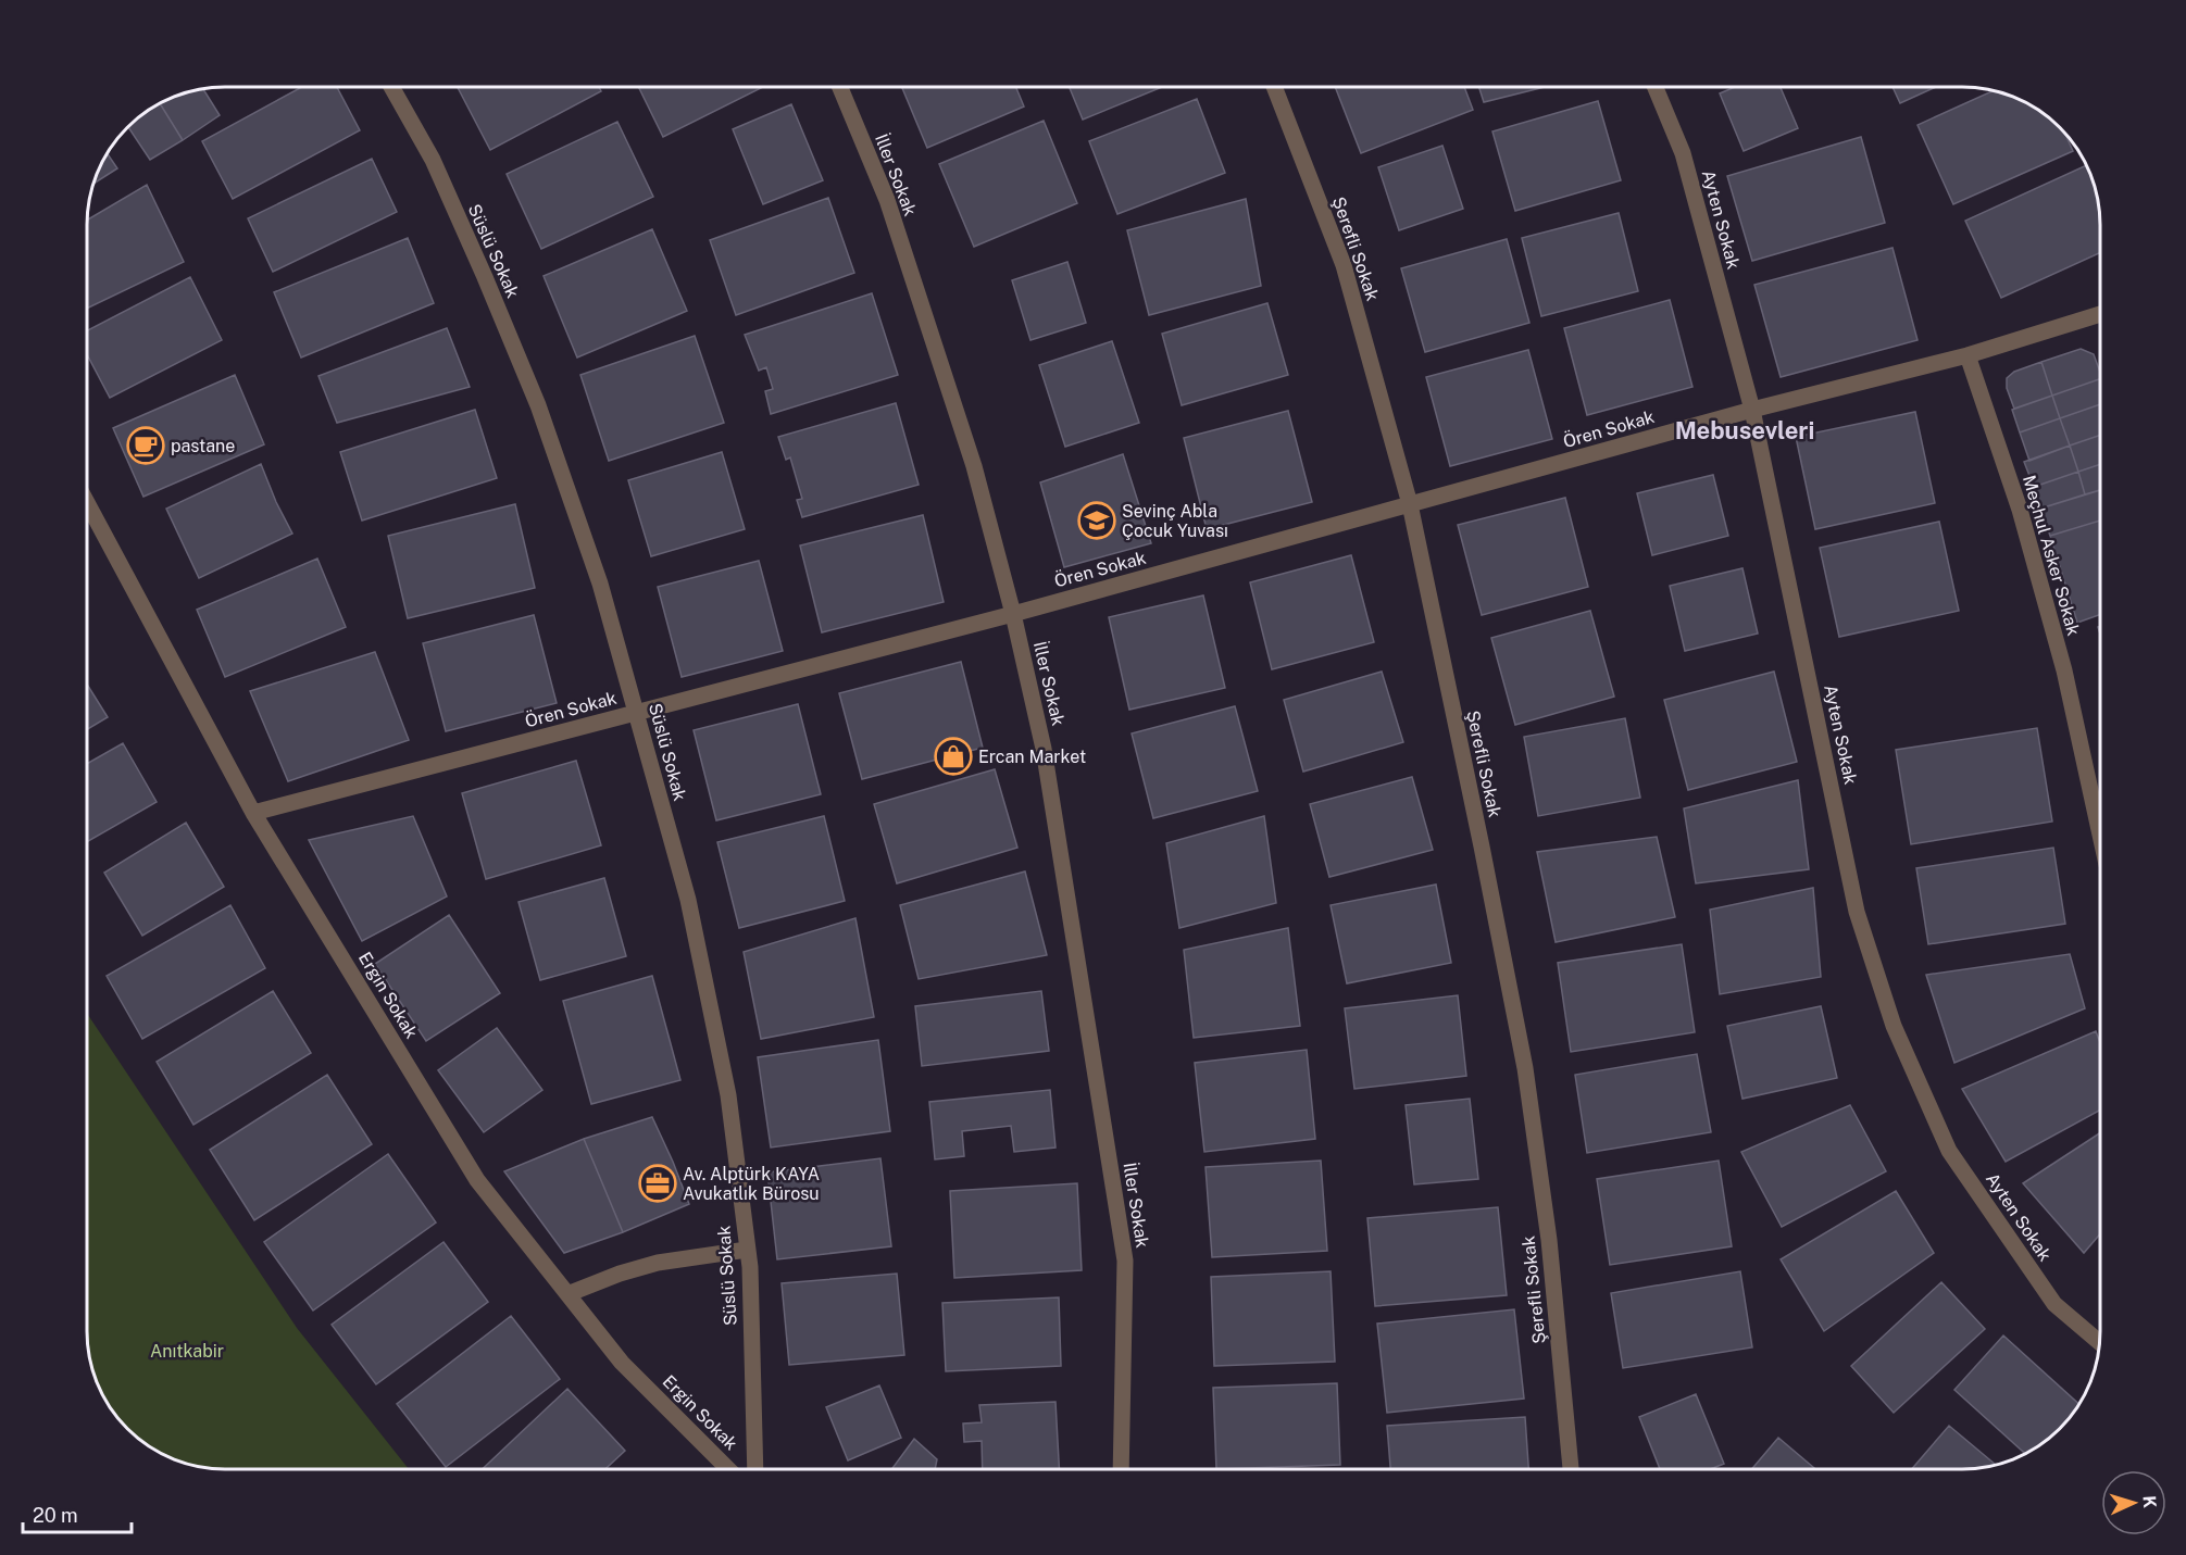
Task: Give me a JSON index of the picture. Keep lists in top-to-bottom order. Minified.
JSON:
{"streets":{"street":["İller Sokak","Ayten Sokak","Şerefli Sokak","Süslü Sokak","Ören Sokak","Meçhul Asker Sokak","Ergin Sokak"]},"crossings":[["İller Sokak","Ören Sokak"],["Ayten Sokak","Ören Sokak"],["Şerefli Sokak","Ören Sokak"],["Süslü Sokak","Ören Sokak"],["Ören Sokak","Meçhul Asker Sokak"],["Ören Sokak","Ergin Sokak"]],"districts":["Mebusevleri"],"parks":["Anıtkabir"],"places":{"cafe":["pastane"],"school or university":["Sevinç Abla Çocuk Yuvası"],"shop":["Ercan Market"],"office":["Av. Alptürk KAYA Avukatlık Bürosu"]},"scale_bar":"20 m","north":"right"}
